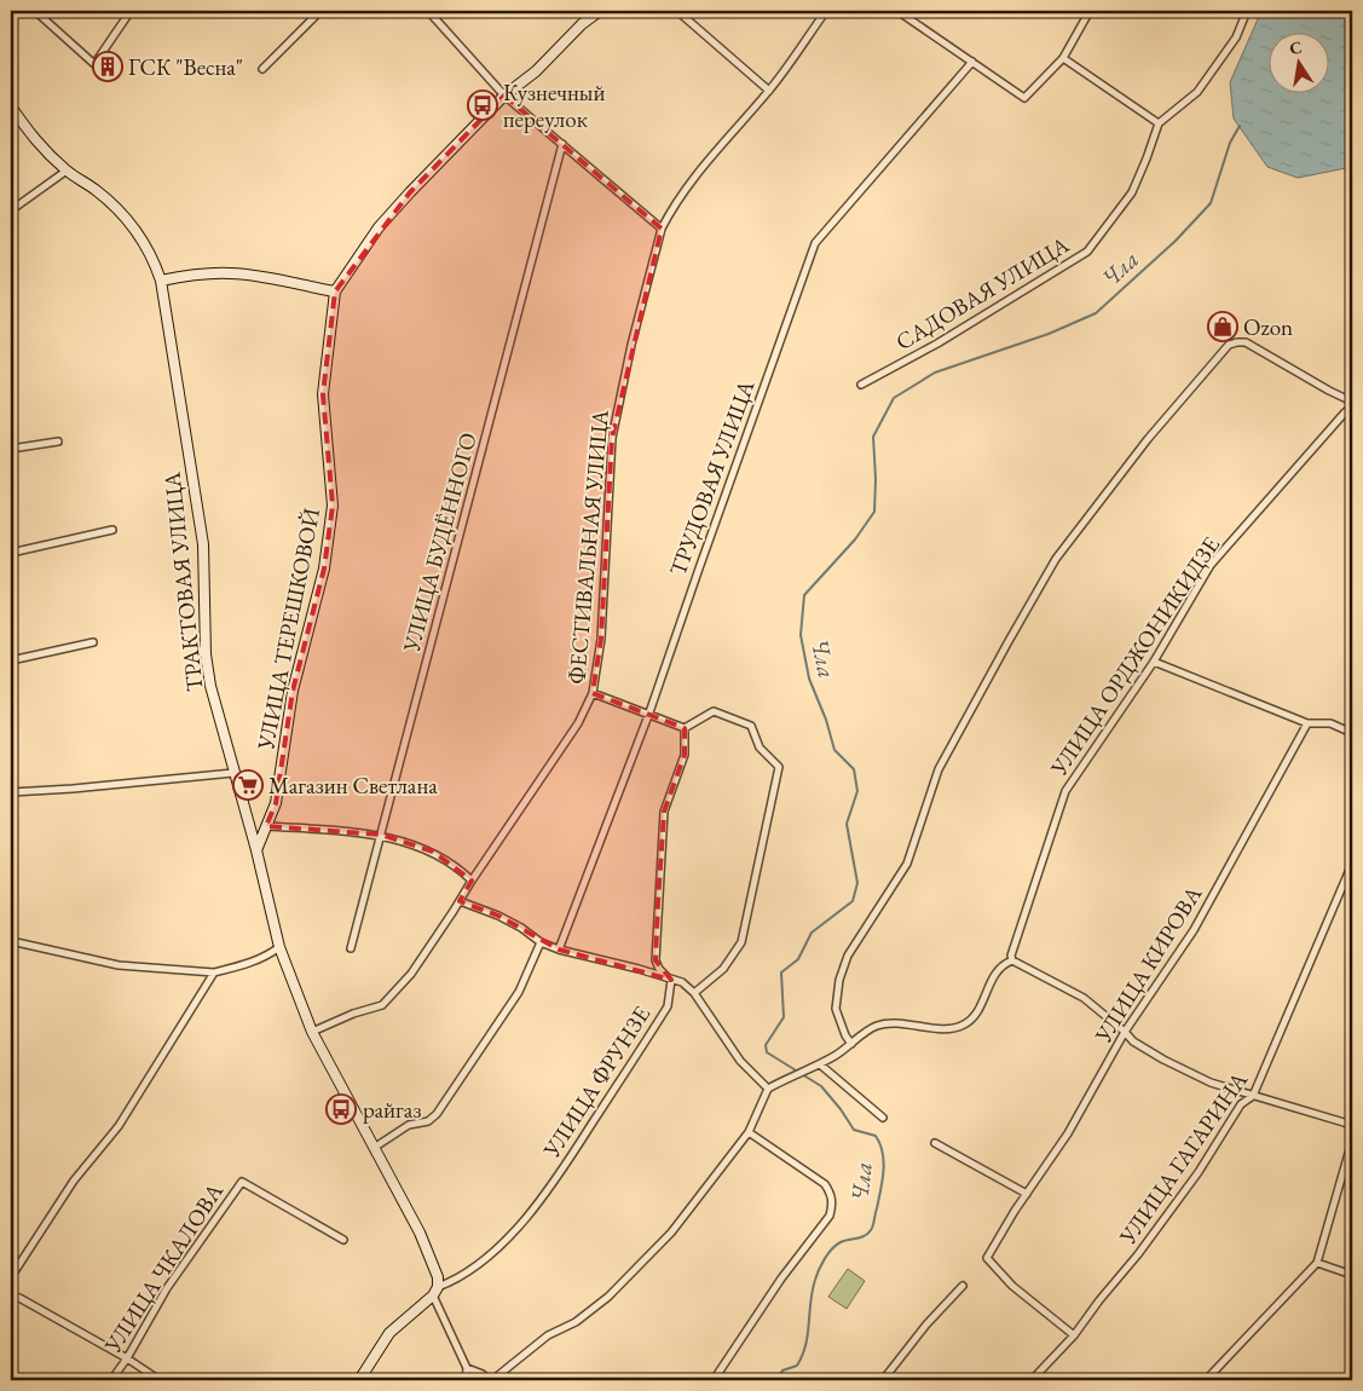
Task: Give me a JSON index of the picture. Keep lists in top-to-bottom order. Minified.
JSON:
{"streets":{"street":["САДОВАЯ УЛИЦА","ТРУДОВАЯ УЛИЦА","УЛИЦА БУДЁННОГО","ФЕСТИВАЛЬНАЯ УЛИЦА","ТРАКТОВАЯ УЛИЦА","УЛИЦА ТЕРЕШКОВОЙ","УЛИЦА ОРДЖОНИКИДЗЕ","УЛИЦА КИРОВА","УЛИЦА ФРУНЗЕ","УЛИЦА ГАГАРИНА","УЛИЦА ЧКАЛОВА"]},"crossings":[["ФЕСТИВАЛЬНАЯ УЛИЦА","ТРАКТОВАЯ УЛИЦА"],["ТРАКТОВАЯ УЛИЦА","УЛИЦА ТЕРЕШКОВОЙ"],["ТРАКТОВАЯ УЛИЦА","УЛИЦА ФРУНЗЕ"],["УЛИЦА КИРОВА","УЛИЦА ГАГАРИНА"]],"water":["Чла"],"places":{"building":["ГСК \"Весна\""],"bus stop":["Кузнечный переулок","райгаз"],"shop":["Ozon"],"supermarket":["Магазин Светлана"]},"north":"top"}
